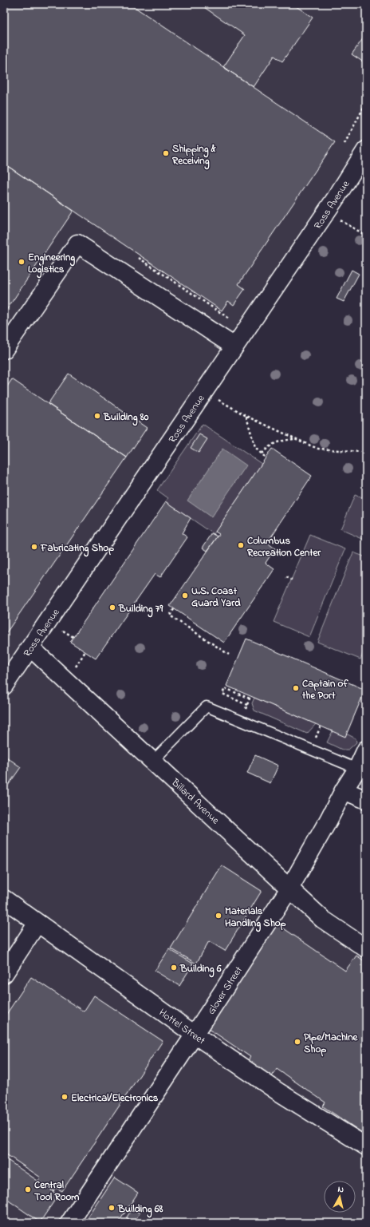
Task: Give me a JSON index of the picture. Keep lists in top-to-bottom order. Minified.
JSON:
{"streets":{"street":["Ross Avenue","Billard Avenue","Glover Street","Hottel Street"]},"crossings":[["Ross Avenue","Billard Avenue"],["Billard Avenue","Glover Street"],["Glover Street","Hottel Street"]],"places":["Shipping & Receiving","Engineering Logistics","Building 80","Columbus Recreation Center","Fabricating Shop","U.S. Coast Guard Yard","Building 79","Captain of the Port","Materials Handling Shop","Building 6","Pipe/Machine Shop","Electrical/Electronics","Central Tool Room","Building 68"],"north":"top"}
